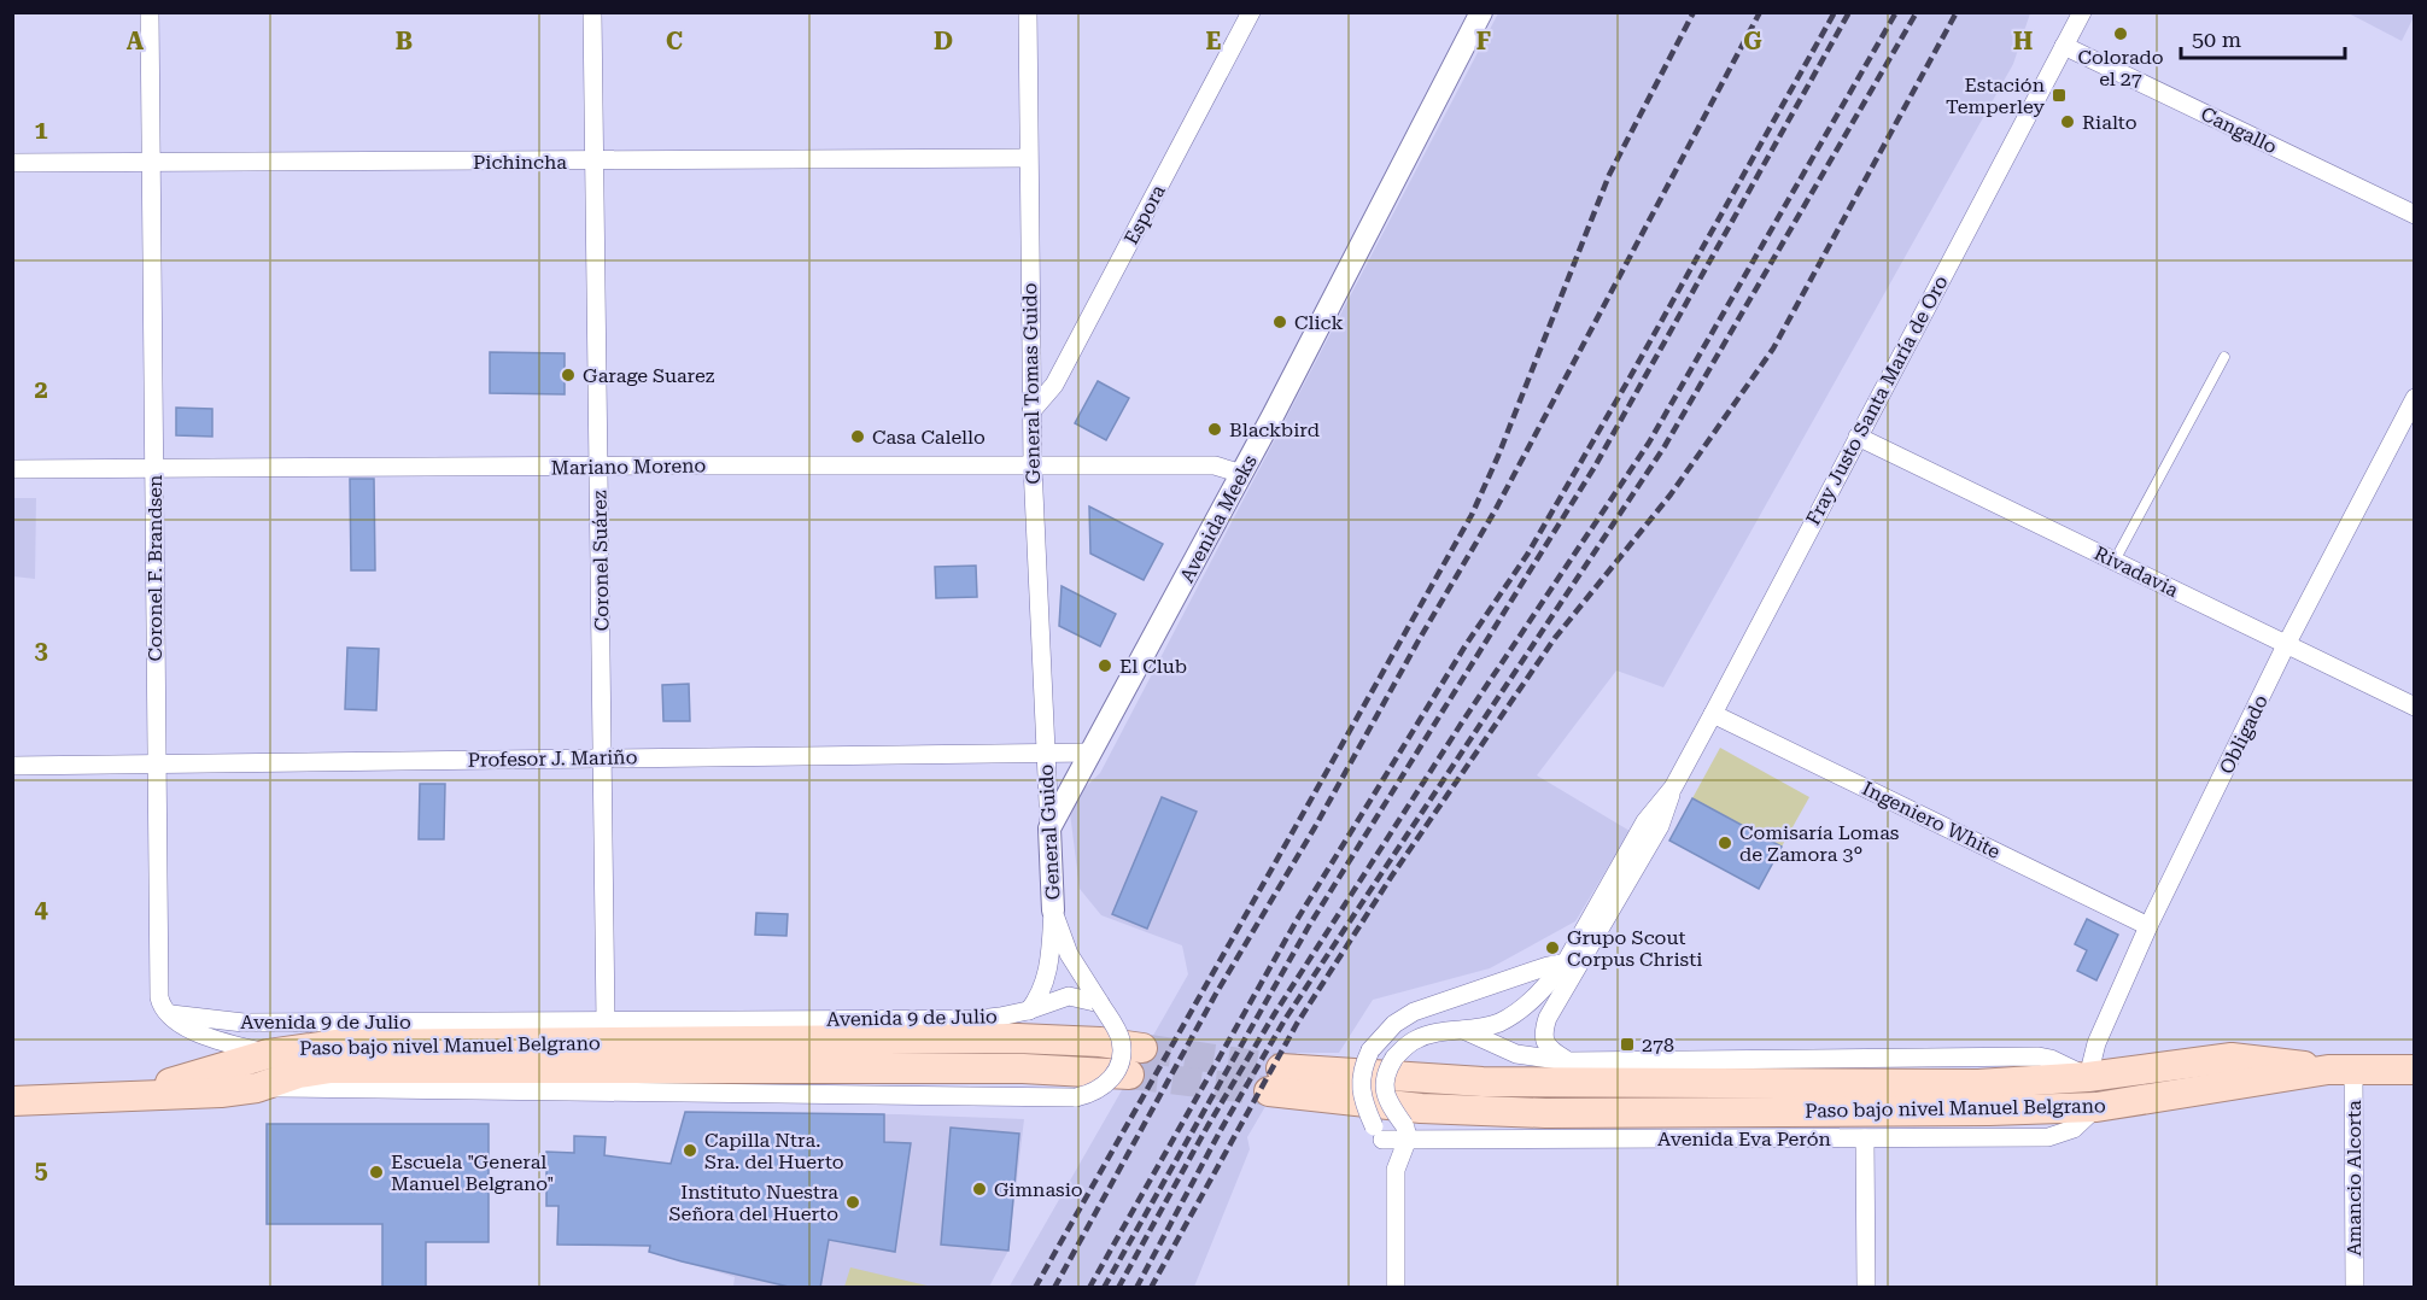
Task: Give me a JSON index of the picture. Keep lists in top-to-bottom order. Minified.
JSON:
{"streets":{"main road":["Paso bajo nivel Manuel Belgrano"],"street":["Cangallo","Pichincha","Espora","General Tomas Guido","Fray Justo Santa María de Oro","Mariano Moreno","Avenida Meeks","Coronel Suárez","Coronel F. Brandsen","Rivadavia","Obligado","Profesor J. Mariño","Ingeniero White","General Guido","Avenida 9 de Julio","Avenida Eva Perón","Amancio Alcorta"]},"crossings":[["Cangallo","Fray Justo Santa María de Oro"],["Pichincha","General Tomas Guido"],["Pichincha","Coronel Suárez"],["Pichincha","Coronel F. Brandsen"],["Espora","General Tomas Guido"],["General Tomas Guido","Mariano Moreno"],["General Tomas Guido","Profesor J. Mariño"],["General Tomas Guido","General Guido"],["Fray Justo Santa María de Oro","Rivadavia"],["Fray Justo Santa María de Oro","Ingeniero White"],["Mariano Moreno","Avenida Meeks"],["Mariano Moreno","Coronel Suárez"],["Mariano Moreno","Coronel F. Brandsen"],["Avenida Meeks","Profesor J. Mariño"],["Avenida Meeks","General Guido"],["Coronel Suárez","Profesor J. Mariño"],["Coronel Suárez","Avenida 9 de Julio"],["Coronel F. Brandsen","Profesor J. Mariño"],["Coronel F. Brandsen","Avenida 9 de Julio"],["Rivadavia","Obligado"],["Obligado","Ingeniero White"],["Obligado","Paso bajo nivel Manuel Belgrano"],["Profesor J. Mariño","General Guido"],["General Guido","Avenida 9 de Julio"],["Paso bajo nivel Manuel Belgrano","Avenida Eva Perón"],["Paso bajo nivel Manuel Belgrano","Amancio Alcorta"]],"places":{"other":["Colorado el 27","Rialto","Click","Garage Suarez","Blackbird","Casa Calello","El Club","Comisaría Lomas de Zamora 3°","Grupo Scout Corpus Christi","Capilla Ntra. Sra. del Huerto","Escuela \"General Manuel Belgrano\"","Gimnasio","Instituto Nuestra Señora del Huerto"],"transit":["Estación Temperley","278"]},"scale_bar":"50 m","grid":{"columns":["A","B","C","D","E","F","G","H"],"rows":["1","2","3","4","5"]}}
